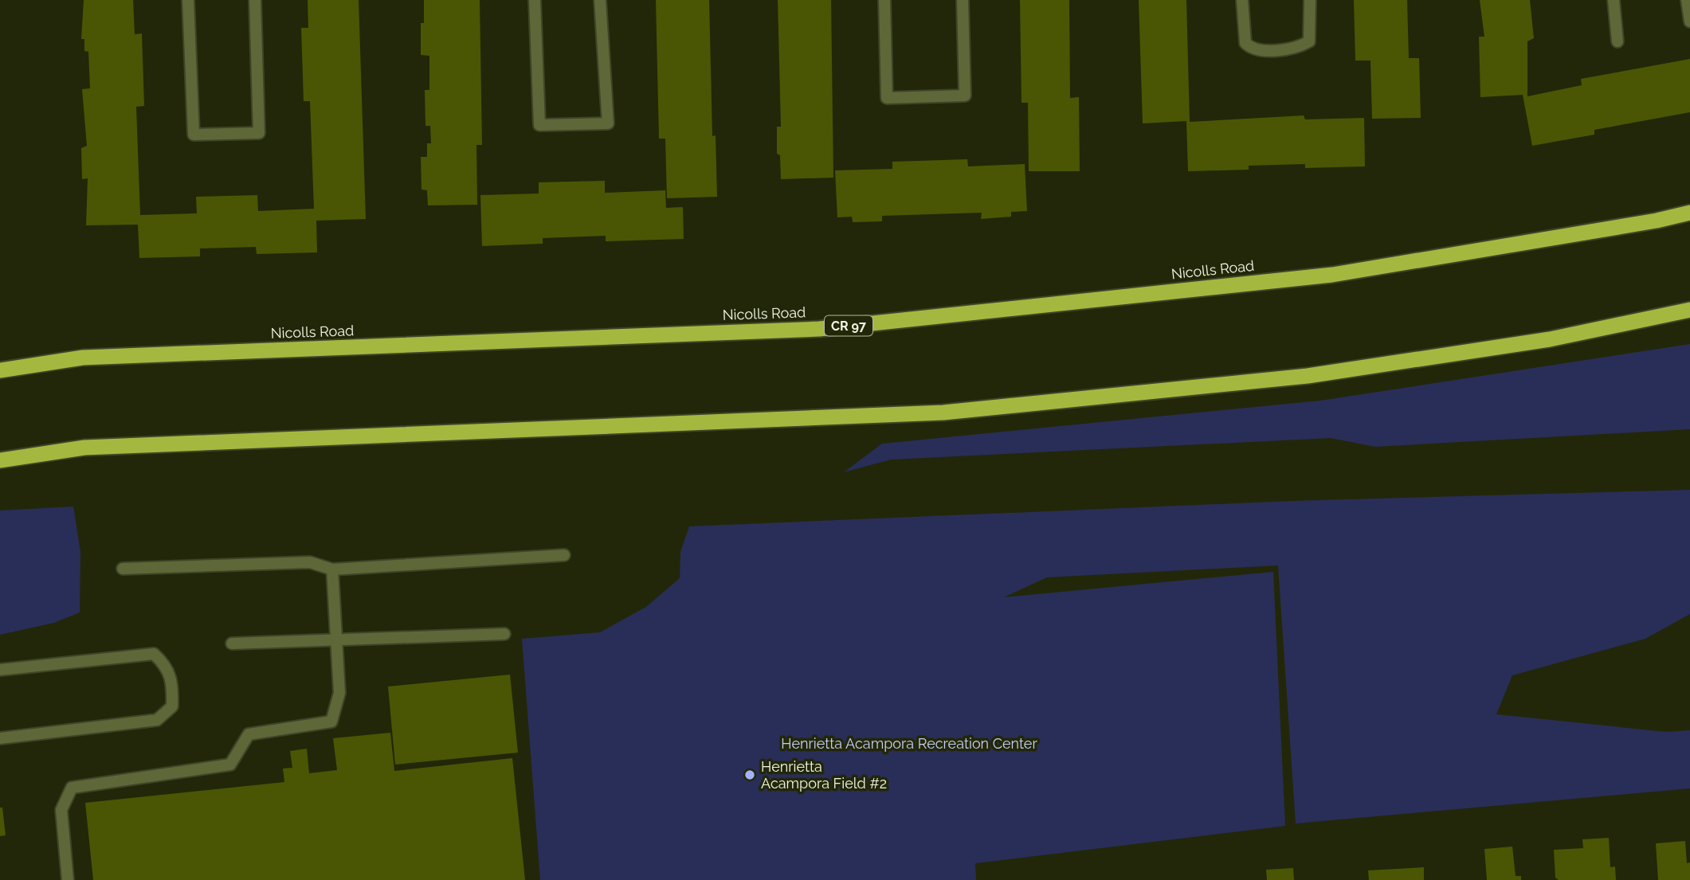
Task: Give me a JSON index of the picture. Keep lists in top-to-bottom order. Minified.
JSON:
{"streets":{"highway":["Nicolls Road","CR 97"]},"parks":["Henrietta Acampora Recreation Center"],"places":["Henrietta Acampora Field #2"]}
